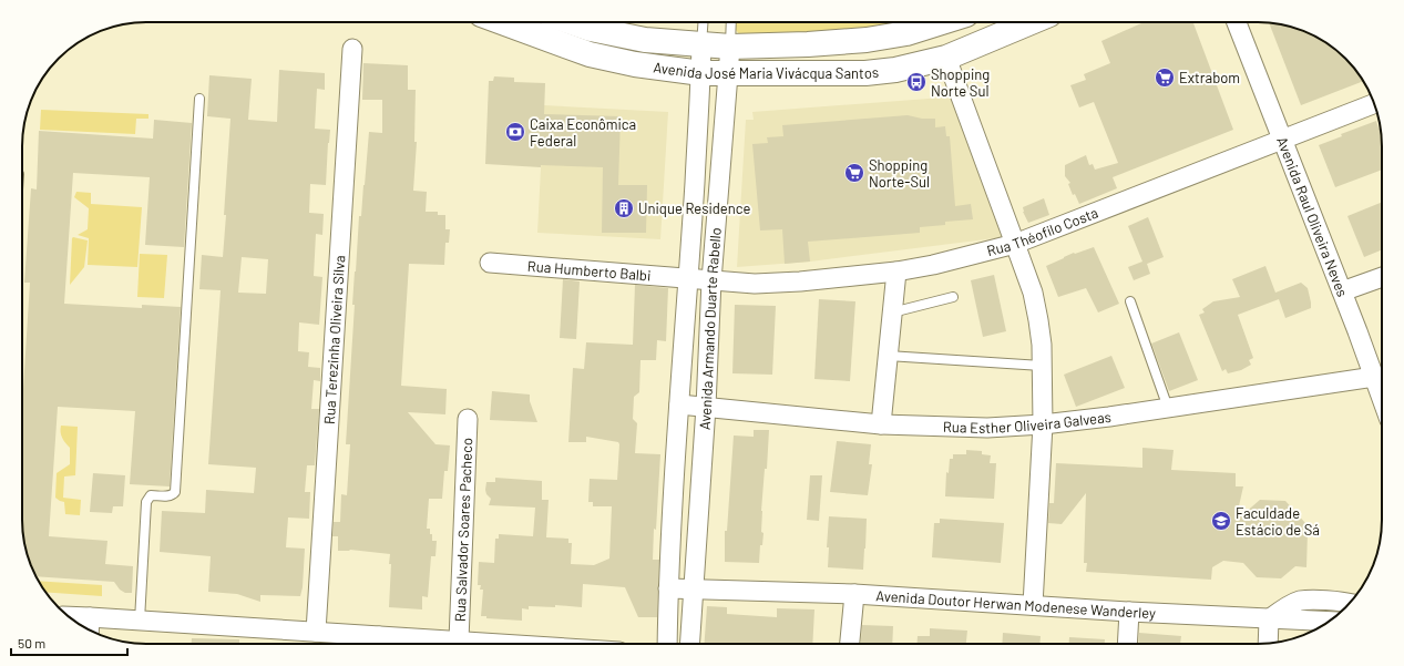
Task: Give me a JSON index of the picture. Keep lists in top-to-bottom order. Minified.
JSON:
{"streets":{"main road":["Avenida José Maria Vivácqua Santos"],"street":["Avenida Raul Oliveira Neves","Rua Théofilo Costa","Rua Humberto Balbi","Avenida Armando Duarte Rabello","Rua Terezinha Oliveira Silva","Rua Esther Oliveira Galveas","Rua Salvador Soares Pacheco","Avenida Doutor Herwan Modenese Wanderley"]},"crossings":[["Avenida José Maria Vivácqua Santos","Avenida Armando Duarte Rabello"],["Avenida Raul Oliveira Neves","Rua Théofilo Costa"],["Avenida Raul Oliveira Neves","Rua Esther Oliveira Galveas"],["Rua Théofilo Costa","Rua Humberto Balbi"],["Rua Théofilo Costa","Avenida Armando Duarte Rabello"],["Rua Humberto Balbi","Avenida Armando Duarte Rabello"],["Avenida Armando Duarte Rabello","Rua Esther Oliveira Galveas"],["Avenida Armando Duarte Rabello","Avenida Doutor Herwan Modenese Wanderley"]],"places":{"supermarket":["Extrabom","Shopping Norte-Sul"],"bus stop":["Shopping Norte Sul"],"bank":["Caixa Econômica Federal"],"building":["Unique Residence"],"school or university":["Faculdade Estácio de Sá"]},"scale_bar":"50 m"}
